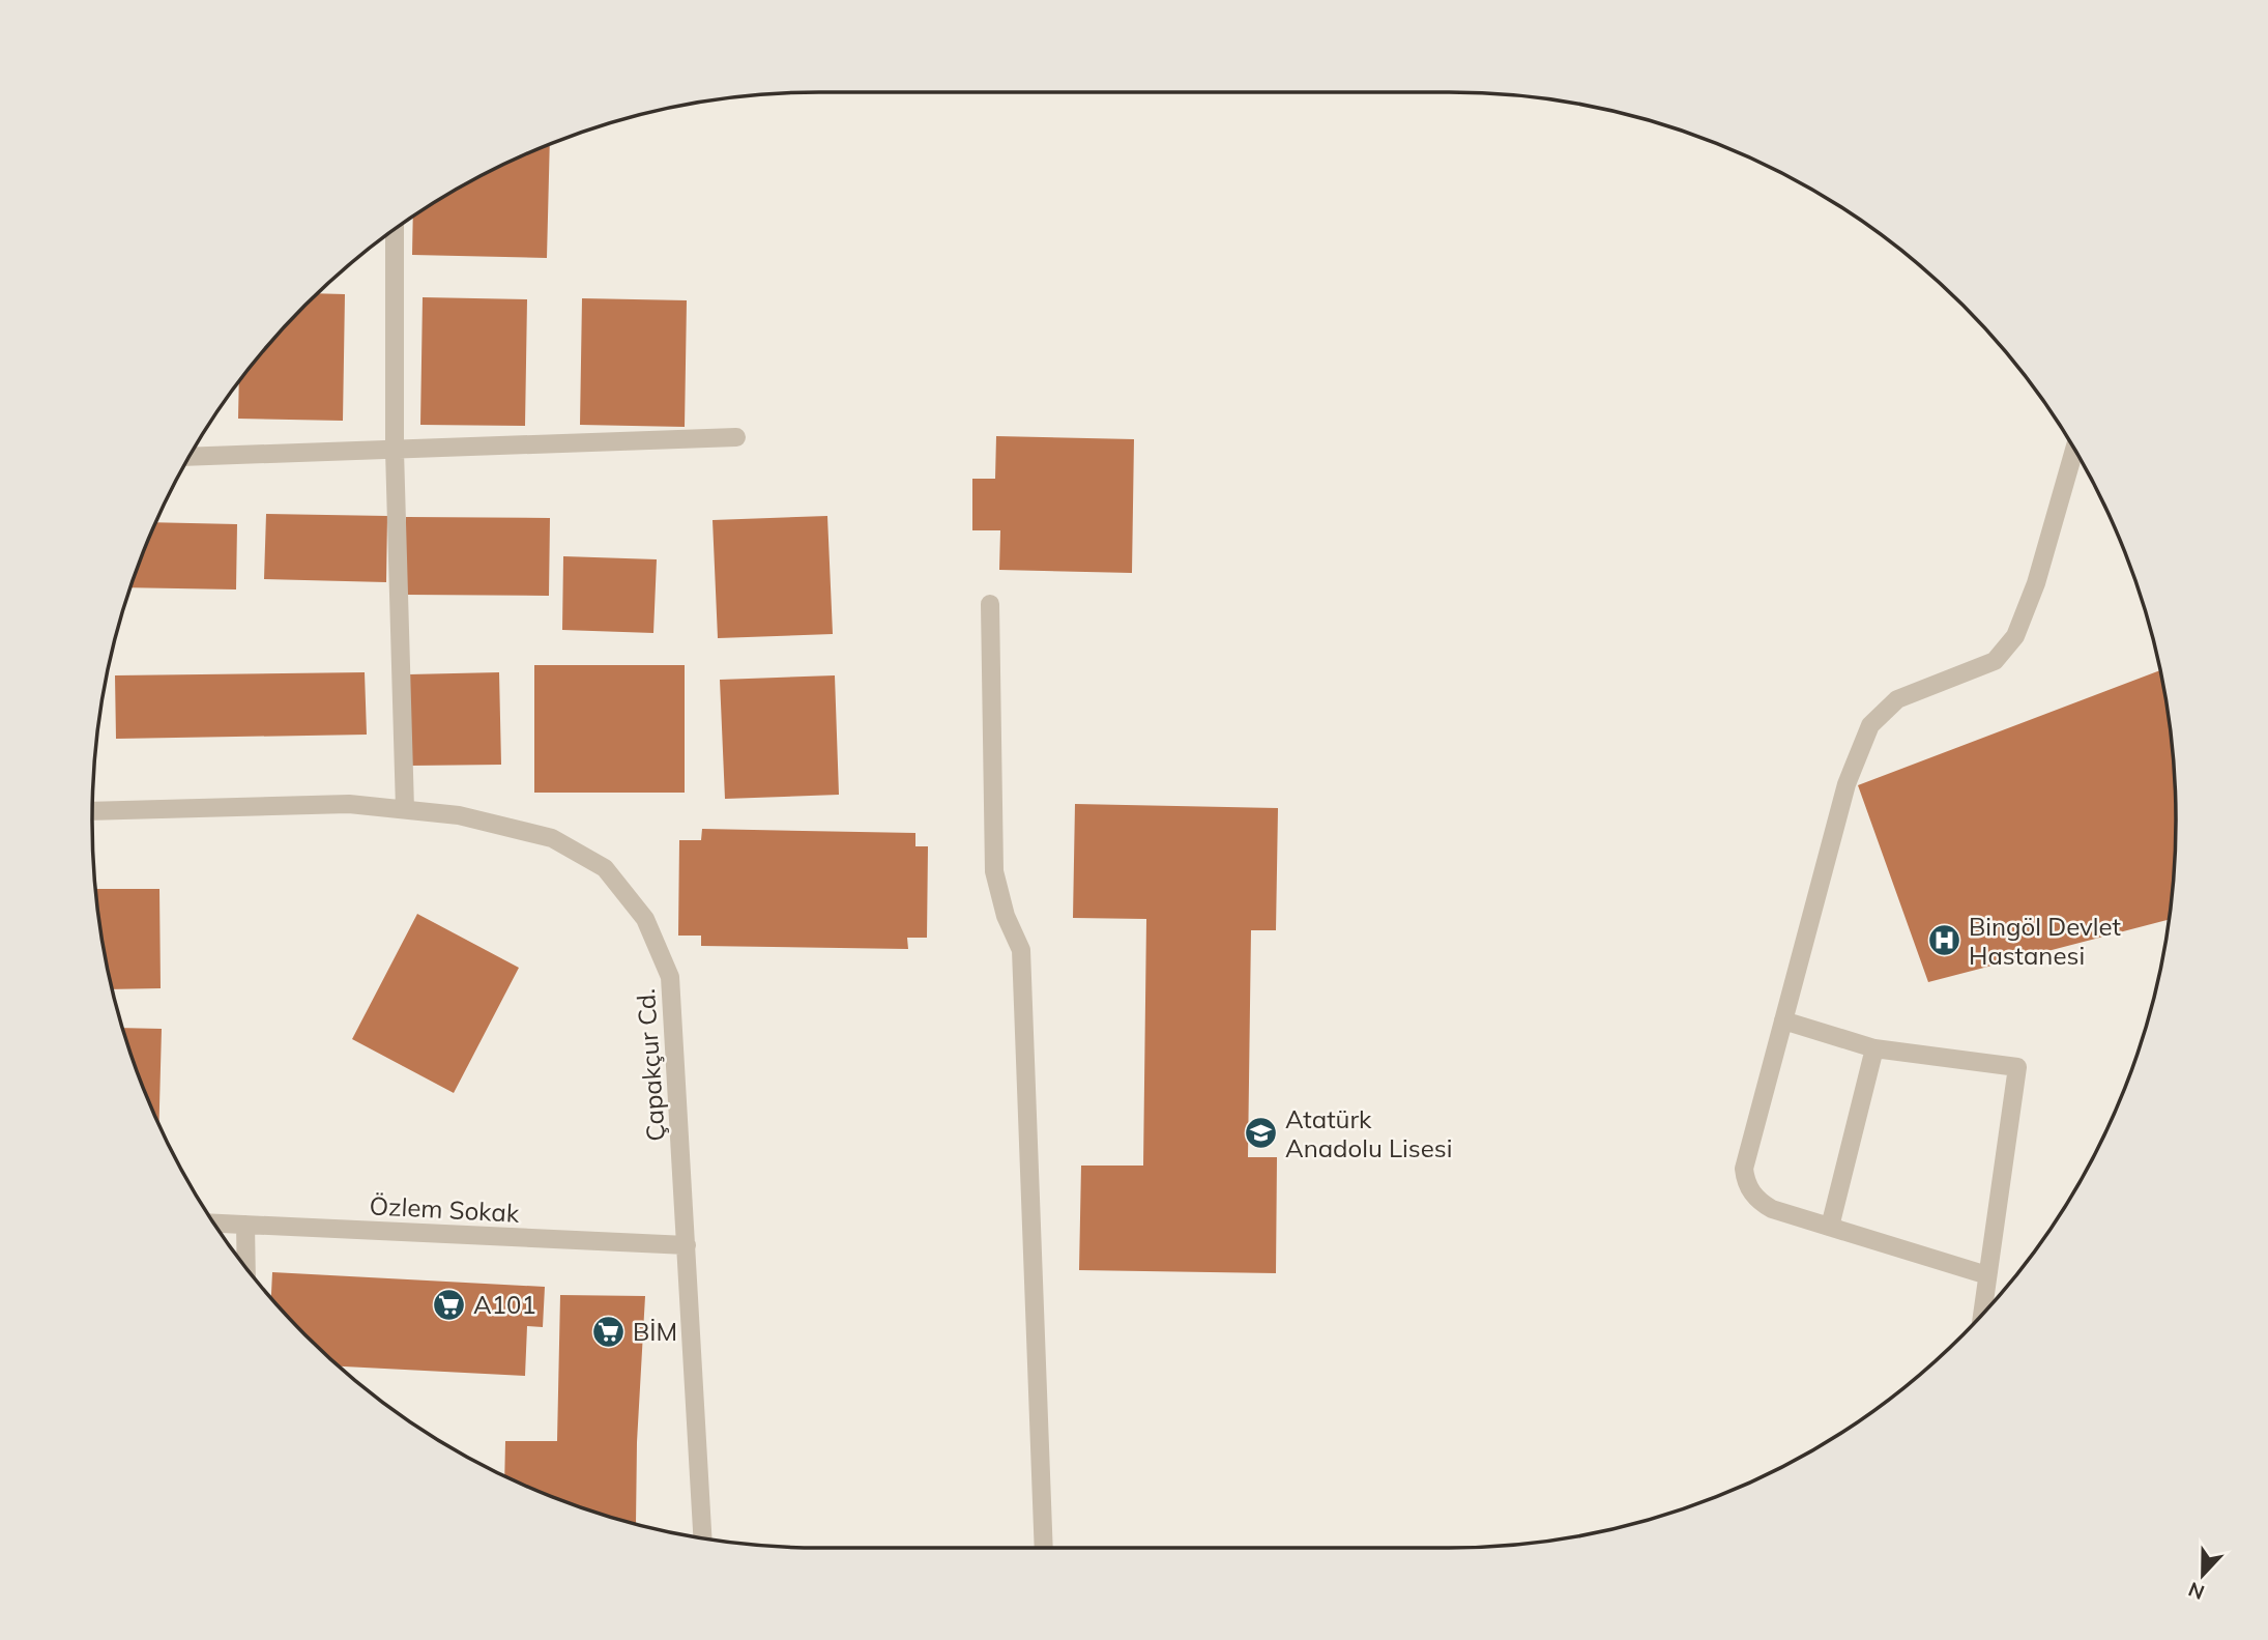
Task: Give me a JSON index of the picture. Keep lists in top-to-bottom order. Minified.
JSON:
{"streets":{"street":["Çapakçur Cd.","Özlem Sokak"]},"crossings":[["Çapakçur Cd.","Özlem Sokak"]],"places":{"hospital":["Bingöl Devlet Hastanesi"],"school or university":["Atatürk Anadolu Lisesi"],"supermarket":["A101","BİM"]},"north":"bottom"}
